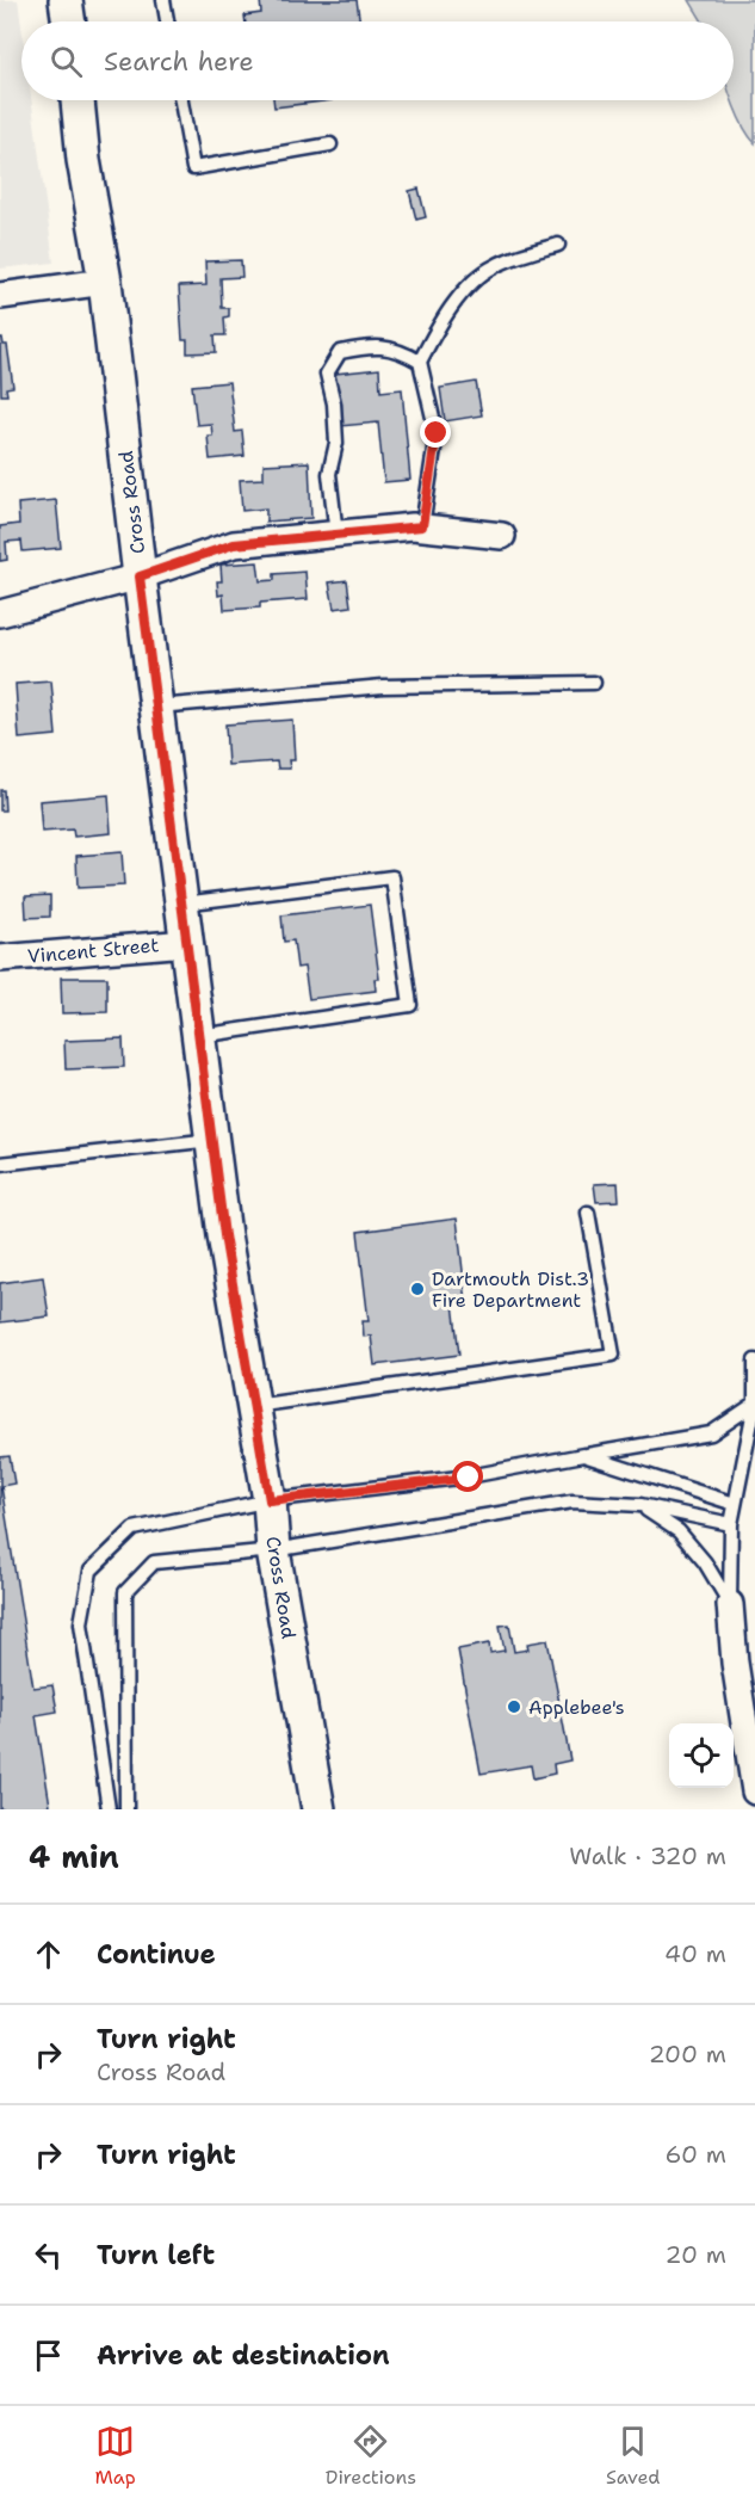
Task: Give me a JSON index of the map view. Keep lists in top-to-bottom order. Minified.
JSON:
{"streets":{"street":["Cross Road","Vincent Street"]},"crossings":[["Cross Road","Vincent Street"]],"places":["Dartmouth Dist.3 Fire Department","Applebee's"],"page":{"search":"Search here","heading":["4 min","Walk · 320 m"],"list":[["Continue","40 m"],["Turn right","Cross Road","200 m"],["Turn right","60 m"],["Turn left","20 m"],"Arrive at destination"],"nav":["Map","Directions","Saved"]}}
